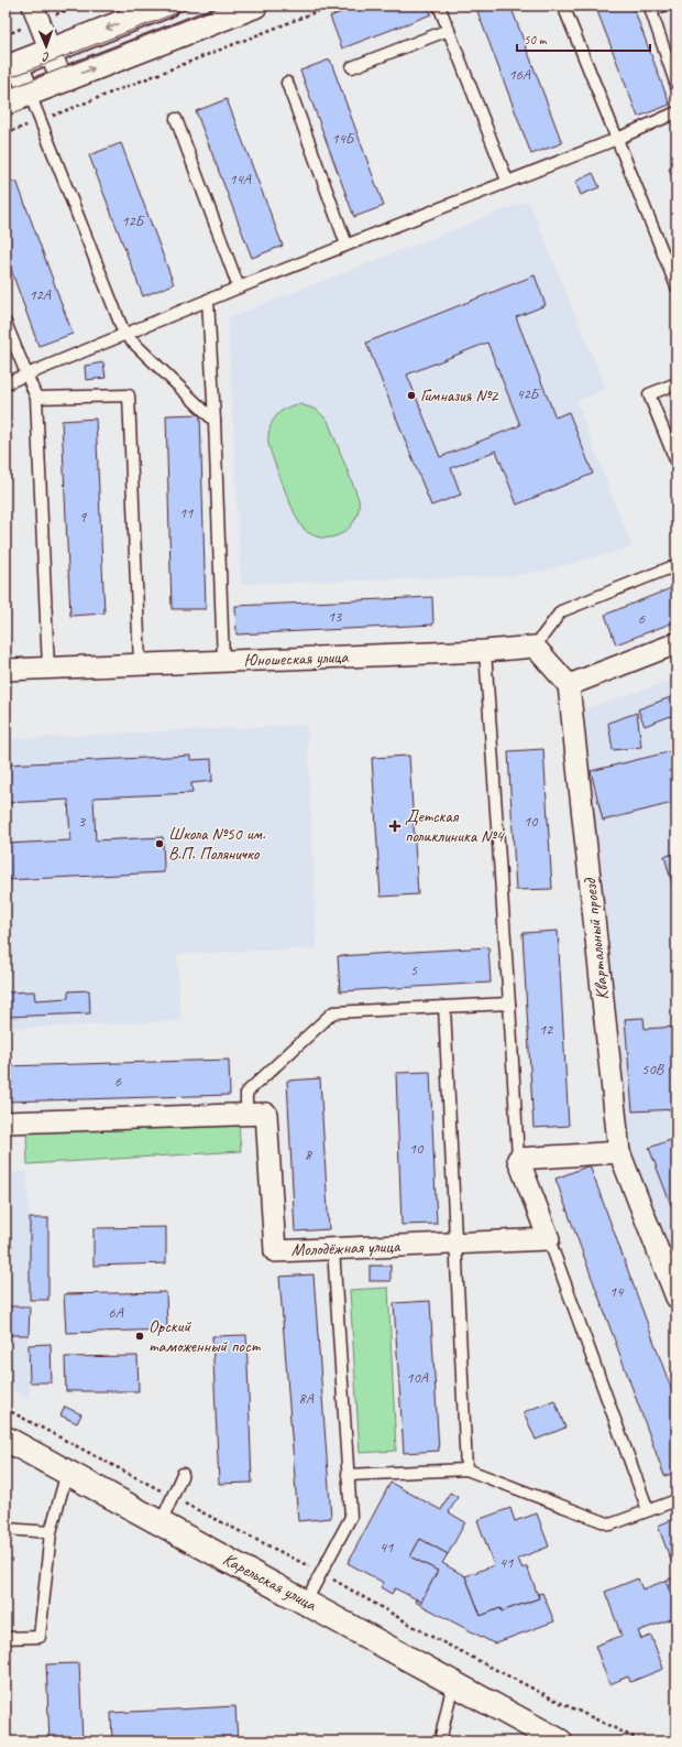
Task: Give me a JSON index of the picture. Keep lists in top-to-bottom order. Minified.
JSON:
{"streets":{"street":["Юношеская улица","Квартальный проезд","Молодёжная улица","Карельская улица"]},"places":{"other":["Гимназия №2","Школа №50 им. В.П. Поляничко","Орский таможенный пост"],"health":["Детская поликлиника №4"]},"house_numbers":["16А","14Б","14А","12Б","12А","42Б","11","9","13","6","3","10","5","12","50В","6","10","8","14","6А","10А","8А","41","41"],"scale_bar":"50 m","north":"bottom"}
